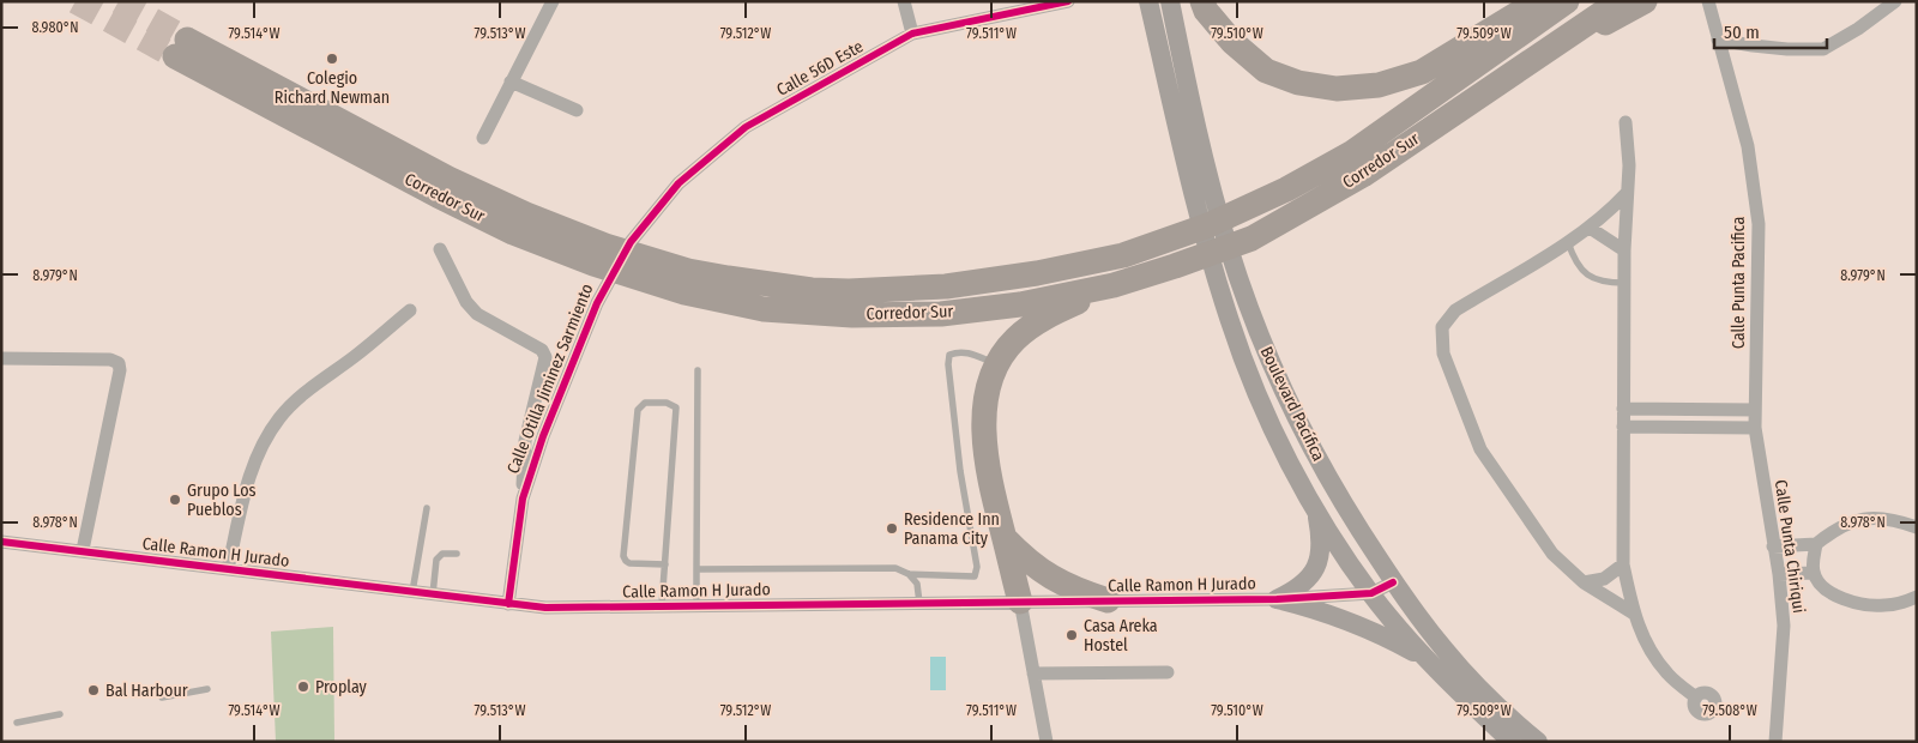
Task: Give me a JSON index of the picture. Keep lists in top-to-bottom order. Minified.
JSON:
{"streets":{"highway":["Corredor Sur"],"street":["Calle 56D Este","Calle Punta Pacifica","Calle Otilla Jiminez Sarmiento","Boulevard Pacífica","Calle Punta Chiriqui","Calle Ramon H Jurado"]},"crossings":[["Calle 56D Este","Calle Otilla Jiminez Sarmiento"],["Calle Punta Pacifica","Calle Punta Chiriqui"],["Calle Otilla Jiminez Sarmiento","Calle Ramon H Jurado"],["Boulevard Pacífica","Calle Ramon H Jurado"]],"places":["Colegio Richard Newman","Grupo Los Pueblos","Residence Inn Panama City","Casa Areka Hostel","Proplay","Bal Harbour"],"scale_bar":"50 m","coordinates":["8.980°N","79.514°W","79.513°W","79.512°W","79.511°W","79.510°W","79.509°W","8.979°N","8.978°N","79.508°W"]}
